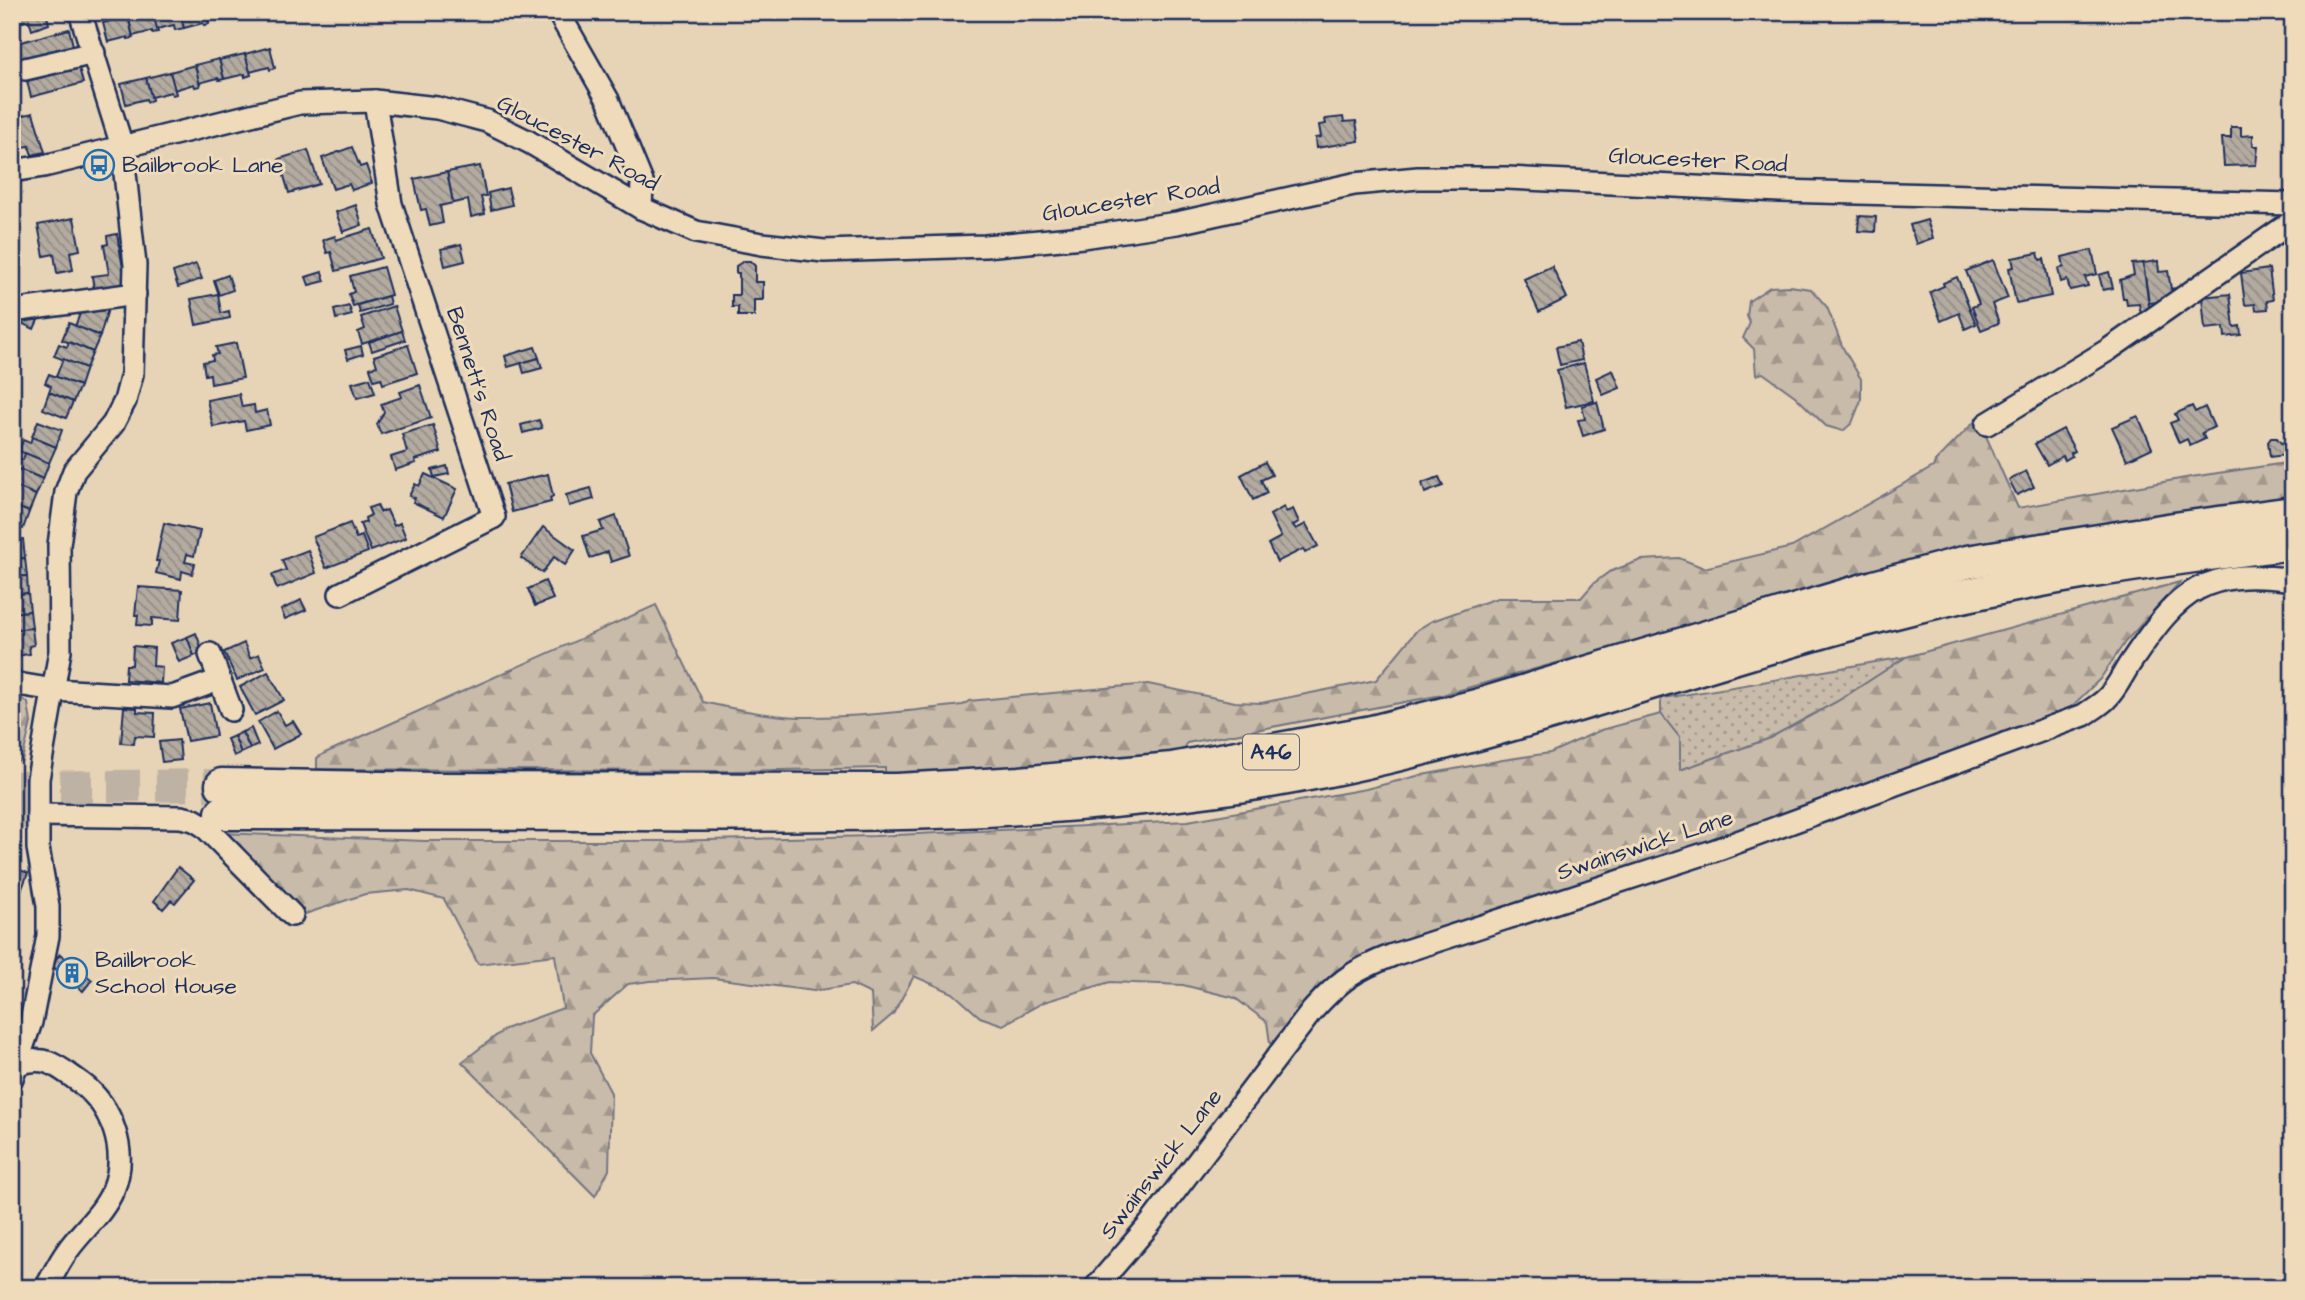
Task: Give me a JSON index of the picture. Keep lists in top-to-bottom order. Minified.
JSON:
{"streets":{"highway":["A46"],"street":["Gloucester Road","Bennett's Road","Swainswick Lane"]},"crossings":[["Gloucester Road","Bennett's Road"]],"places":{"bus stop":["Bailbrook Lane"],"building":["Bailbrook School House"]}}
